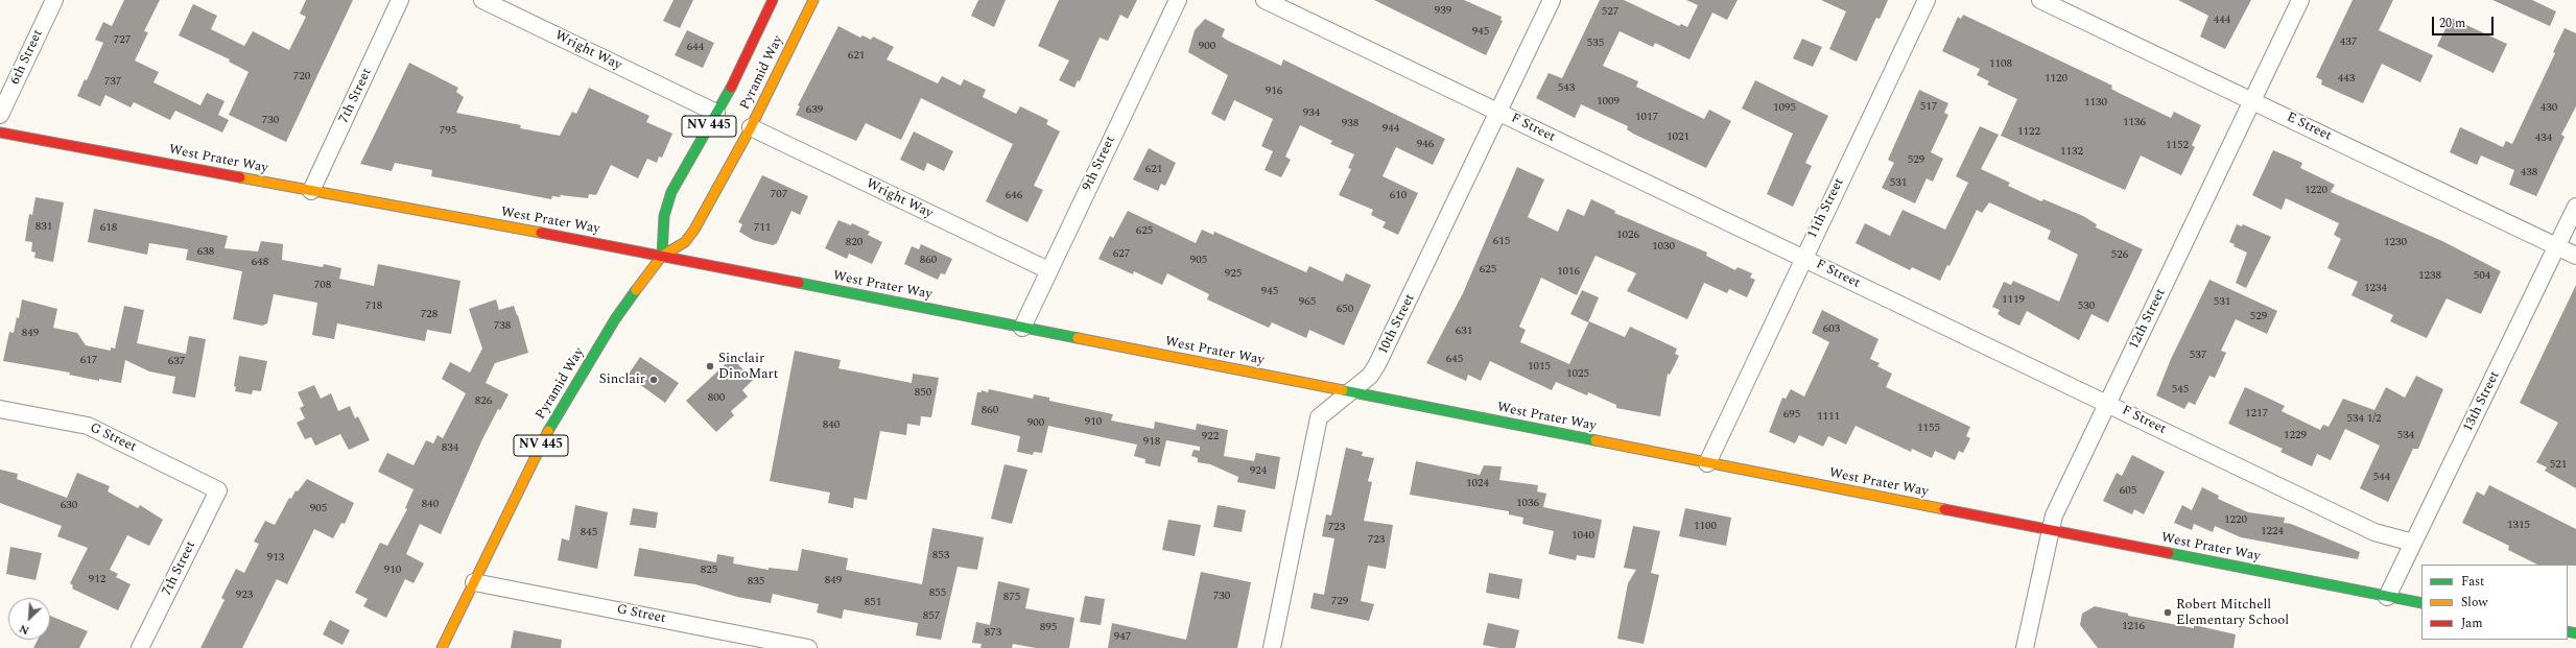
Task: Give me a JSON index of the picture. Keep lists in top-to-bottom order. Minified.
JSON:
{"streets":{"main road":["Pyramid Way","NV 445","West Prater Way"],"street":["Wright Way","6th Street","7th Street","E Street","F Street","9th Street","11th Street","12th Street","10th Street","13th Street","G Street"]},"crossings":[["Wright Way","Pyramid Way"],["Wright Way","9th Street"],["Pyramid Way","West Prater Way"],["Pyramid Way","G Street"],["7th Street","West Prater Way"],["7th Street","G Street"],["E Street","12th Street"],["E Street","13th Street"],["F Street","11th Street"],["F Street","12th Street"],["F Street","10th Street"],["F Street","13th Street"],["West Prater Way","9th Street"],["West Prater Way","11th Street"],["West Prater Way","12th Street"],["West Prater Way","10th Street"],["West Prater Way","13th Street"]],"places":["Sinclair DinoMart","Sinclair","Robert Mitchell Elementary School"],"house_numbers":["939","527","444","945","727","437","535","900","644","621","1108","720","1120","443","737","543","916","1009","1130","517","1095","430","639","934","1017","730","1136","938","944","795","1122","1021","434","946","1152","1132","529","621","438","531","1220","707","646","610","831","618","711","625","1026","615","820","1230","1030","638","627","526","860","905","648","625","1016","925","1238","504","708","1234","945","1119","965","531","718","530","650","728","529","738","603","631","849","537","645","617","637","1015","1025","545","850","800","826","860","1217","695","1111","534 1/2","910","900","840","1155","1229","534","922","918","834","521","924","544","1024","605","1036","840","630","905","1220","1315","1100","723","1224","845","1040","723","853","913","910","825","912","849","835","855","923","730","875","729","851","857","1216","895","873","947"],"legend":["Fast","Slow","Jam"],"scale_bar":"20 m","north":"bottom left"}
